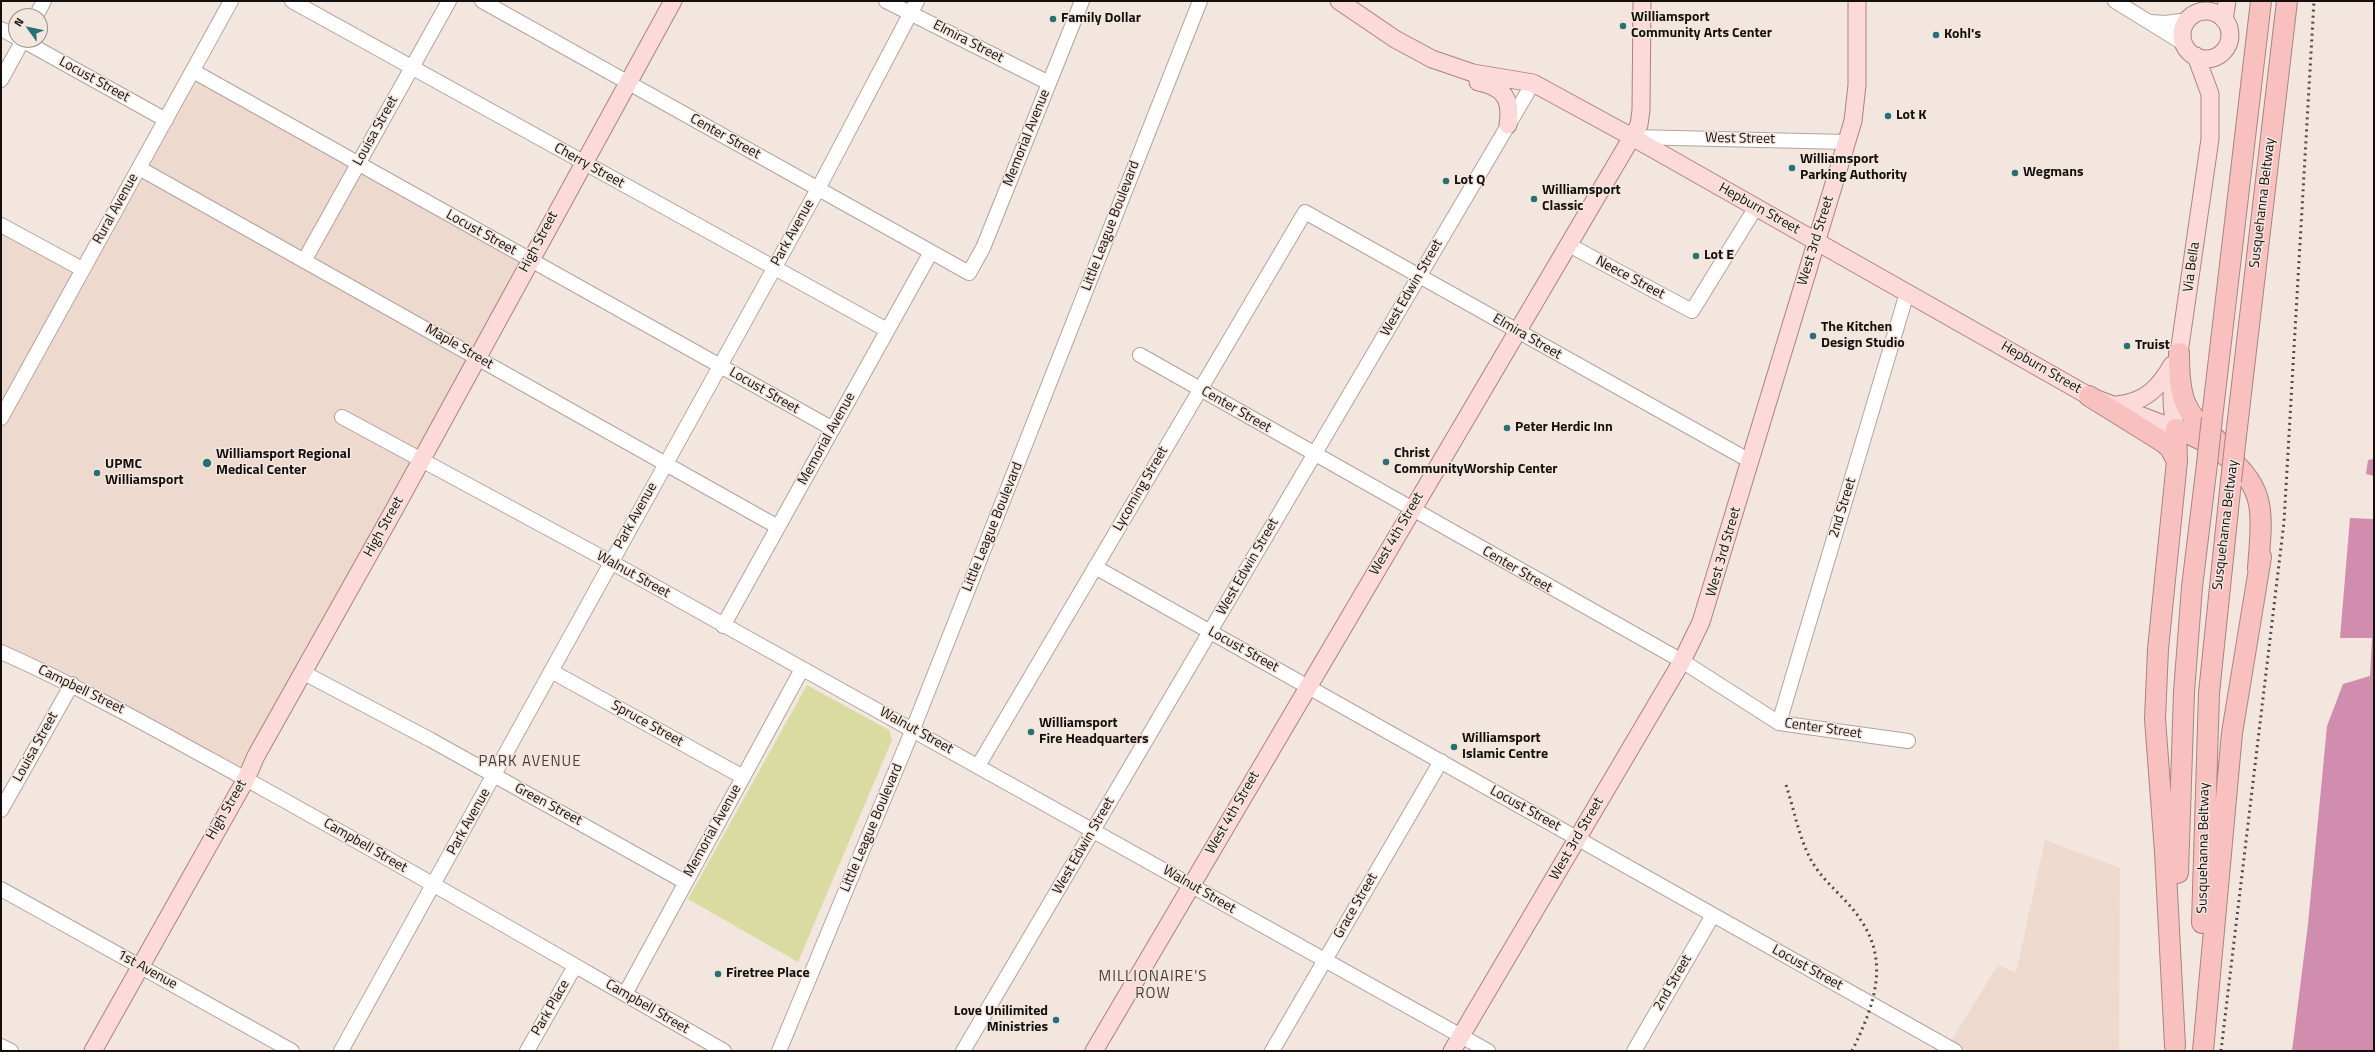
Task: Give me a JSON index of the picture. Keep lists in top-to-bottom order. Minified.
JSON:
{"streets":{"highway":["Susquehanna Beltway"],"main road":["Hepburn Street","West 3rd Street","High Street","Via Bella","West 4th Street"],"street":["Elmira Street","Locust Street","Louisa Street","Center Street","Memorial Avenue","West Street","Cherry Street","Rural Avenue","Little League Boulevard","Park Avenue","Neece Street","West Edwin Street","Maple Street","Lycoming Street","2nd Street","Walnut Street","Campbell Street","Spruce Street","Green Street","Grace Street","1st Avenue","Park Place"]},"crossings":[["Elmira Street","Memorial Avenue"],["Elmira Street","Park Avenue"],["Elmira Street","West 3rd Street"],["Elmira Street","West Edwin Street"],["Elmira Street","Lycoming Street"],["Elmira Street","West 4th Street"],["Locust Street","Louisa Street"],["Locust Street","Memorial Avenue"],["Locust Street","Rural Avenue"],["Locust Street","Park Avenue"],["Locust Street","West 3rd Street"],["Locust Street","High Street"],["Locust Street","West Edwin Street"],["Locust Street","Lycoming Street"],["Locust Street","2nd Street"],["Locust Street","West 4th Street"],["Locust Street","Grace Street"],["Louisa Street","Cherry Street"],["Louisa Street","Maple Street"],["Louisa Street","Campbell Street"],["Center Street","Memorial Avenue"],["Center Street","Park Avenue"],["Center Street","West 3rd Street"],["Center Street","High Street"],["Center Street","West Edwin Street"],["Center Street","Lycoming Street"],["Center Street","2nd Street"],["Center Street","West 4th Street"],["Memorial Avenue","Cherry Street"],["Memorial Avenue","Maple Street"],["Memorial Avenue","Walnut Street"],["Memorial Avenue","Campbell Street"],["Memorial Avenue","Spruce Street"],["Memorial Avenue","Green Street"],["West Street","Hepburn Street"],["West Street","West 3rd Street"],["West Street","West 4th Street"],["Cherry Street","Park Avenue"],["Cherry Street","High Street"],["Rural Avenue","Maple Street"],["Hepburn Street","West 3rd Street"],["Hepburn Street","Via Bella"],["Hepburn Street","Neece Street"],["Hepburn Street","West Edwin Street"],["Hepburn Street","2nd Street"],["Hepburn Street","West 4th Street"],["Little League Boulevard","Walnut Street"],["Park Avenue","Maple Street"],["Park Avenue","Walnut Street"],["Park Avenue","Campbell Street"],["Park Avenue","Spruce Street"],["Park Avenue","Green Street"],["West 3rd Street","Walnut Street"],["High Street","Maple Street"],["High Street","Walnut Street"],["High Street","Campbell Street"],["High Street","Green Street"],["High Street","1st Avenue"],["Neece Street","West 4th Street"],["West Edwin Street","Walnut Street"],["Lycoming Street","Walnut Street"],["West 4th Street","Walnut Street"],["Walnut Street","Grace Street"],["Campbell Street","Park Place"]],"districts":["PARK AVENUE","MILLIONAIRE'S ROW"],"places":["Family Dollar","Williamsport Community Arts Center","Kohl's","Lot K","Williamsport Parking Authority","Wegmans","Lot Q","Williamsport Classic","Lot E","The Kitchen Design Studio","Truist","Peter Herdic Inn","Christ CommunityWorship Center","Williamsport Regional Medical Center","UPMC Williamsport","Williamsport Fire Headquarters","Williamsport Islamic Centre","Firetree Place","Love Unilimited Ministries"],"north":"top left"}
